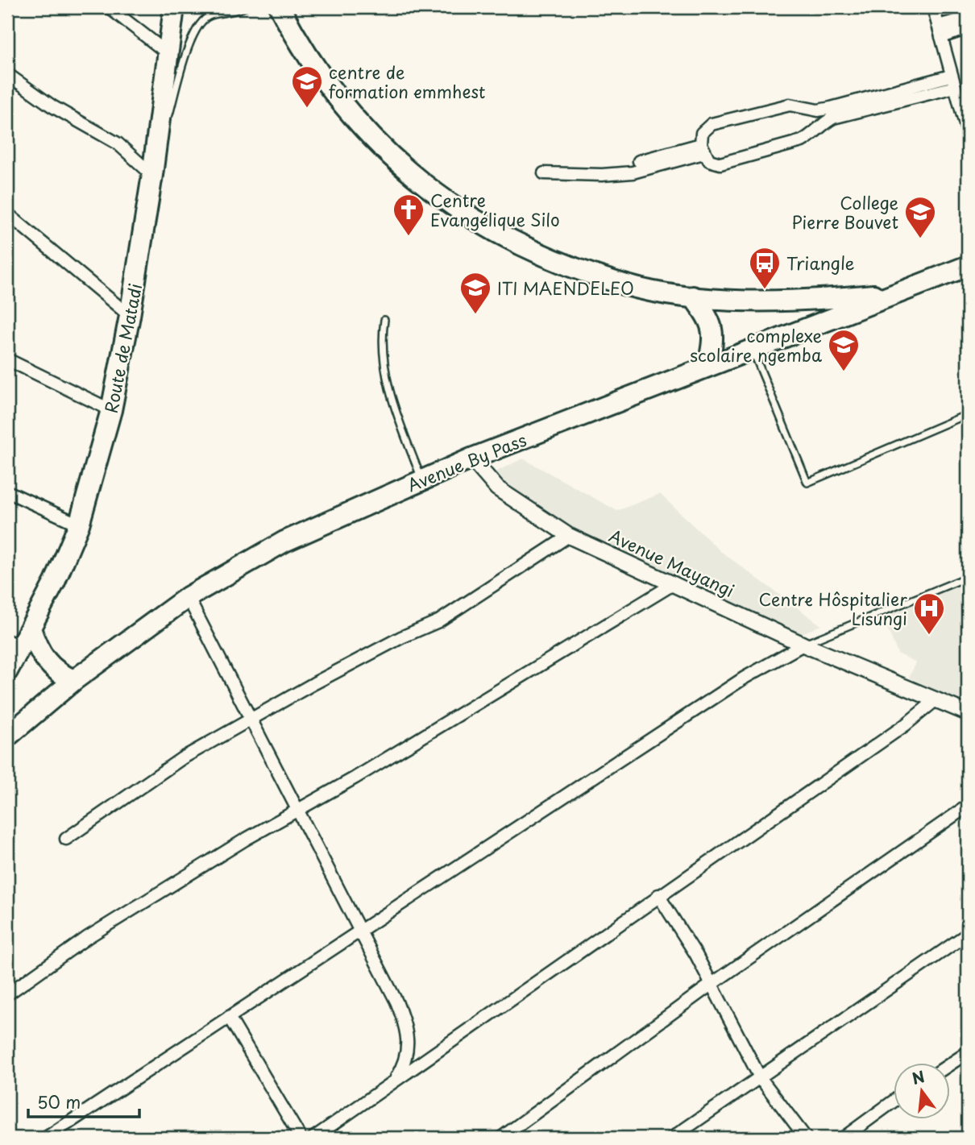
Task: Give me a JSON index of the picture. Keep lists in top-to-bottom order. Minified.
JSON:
{"streets":{"highway":["Route de Matadi","Avenue By Pass"],"street":["Avenue Mayangi"]},"crossings":[["Avenue By Pass","Avenue Mayangi"]],"places":{"school or university":["centre de formation emmhest","College Pierre Bouvet","ITI MAENDELEO","complexe scolaire ngemba"],"church":["Centre Evangélique Silo"],"bus stop":["Triangle"],"hospital":["Centre Hôspitalier Lisungi"]},"scale_bar":"50 m","north":"top"}
